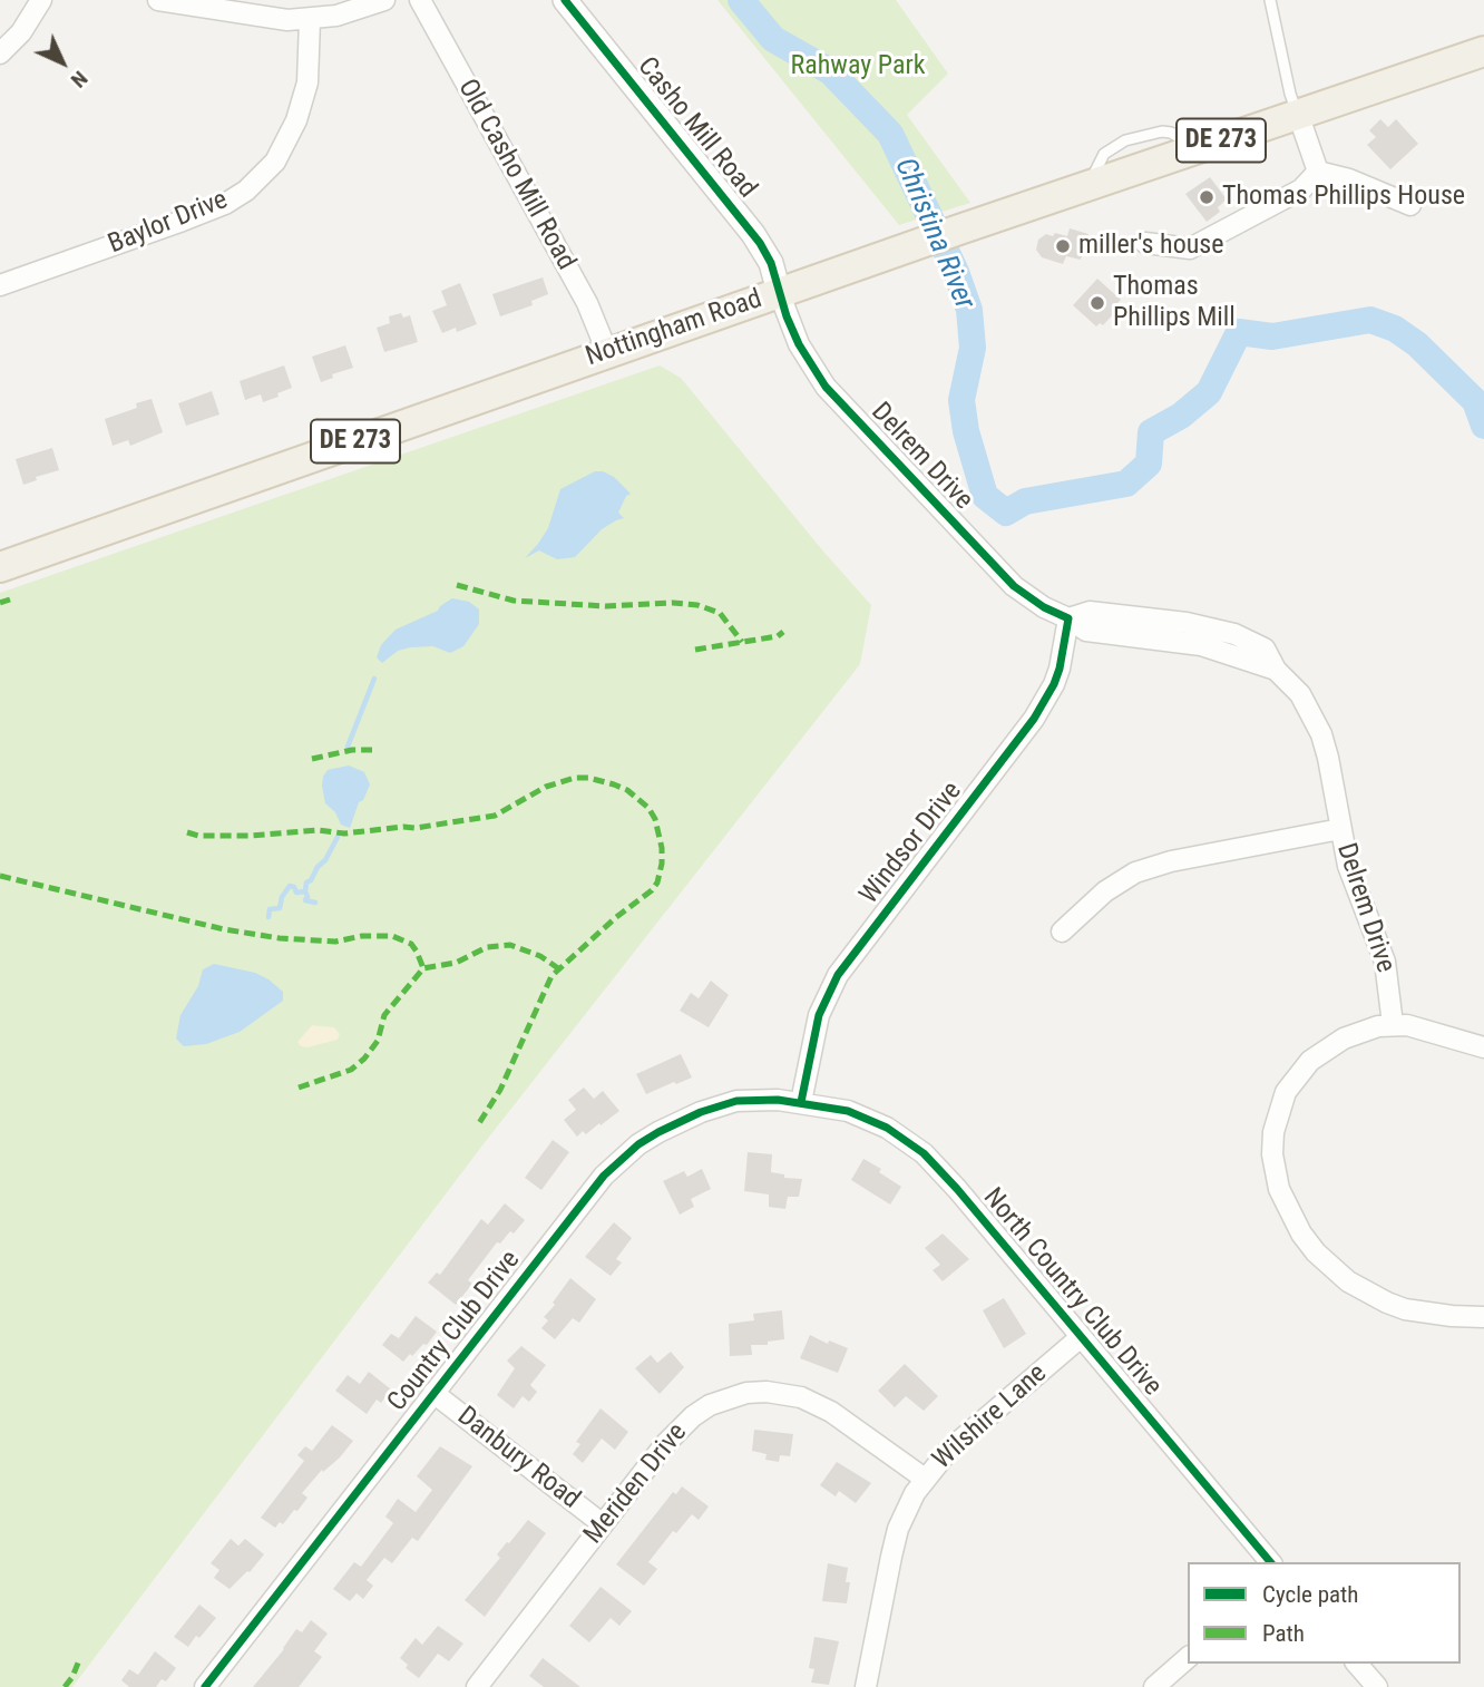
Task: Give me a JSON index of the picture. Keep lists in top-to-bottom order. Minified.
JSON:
{"streets":{"main road":["DE 273","Nottingham Road"],"street":["Casho Mill Road","Old Casho Mill Road","Baylor Drive","Delrem Drive","Windsor Drive","North Country Club Drive","Country Club Drive","Wilshire Lane","Danbury Road","Meriden Drive"]},"crossings":[["Casho Mill Road","Nottingham Road"],["Casho Mill Road","Delrem Drive"],["Old Casho Mill Road","Nottingham Road"],["Nottingham Road","Delrem Drive"],["Delrem Drive","Windsor Drive"],["Windsor Drive","North Country Club Drive"],["Windsor Drive","Country Club Drive"],["North Country Club Drive","Country Club Drive"],["North Country Club Drive","Wilshire Lane"],["Country Club Drive","Danbury Road"],["Wilshire Lane","Meriden Drive"],["Danbury Road","Meriden Drive"]],"water":["Christina River"],"parks":["Rahway Park"],"places":["Thomas Phillips House","miller's house","Thomas Phillips Mill"],"legend":["Cycle path","Path"],"north":"bottom right"}
